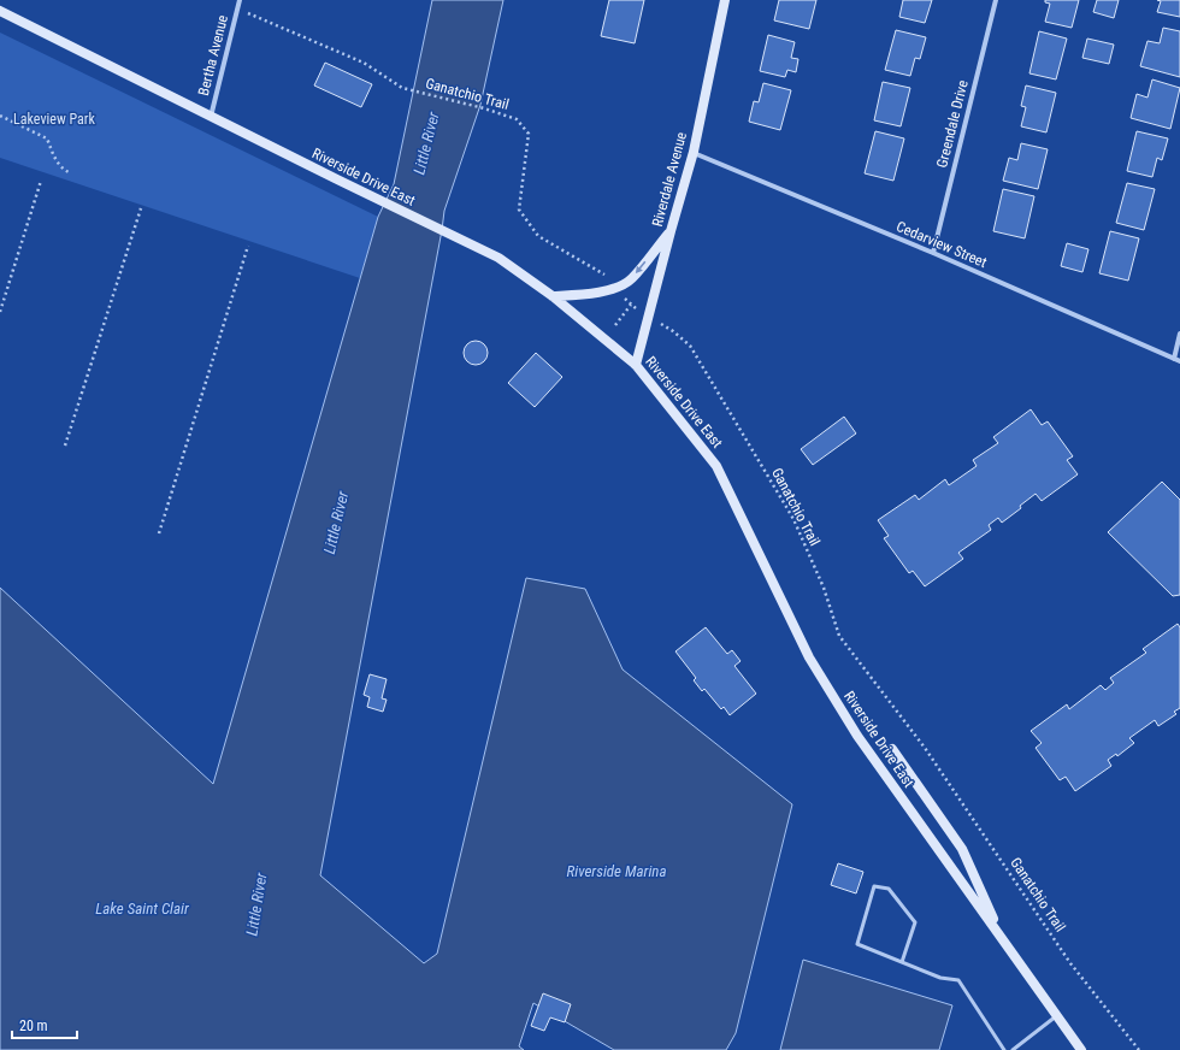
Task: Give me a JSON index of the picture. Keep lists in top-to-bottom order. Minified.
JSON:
{"streets":{"main road":["Riverside Drive East","Riverdale Avenue"],"street":["Bertha Avenue","Greendale Drive","Cedarview Street"],"path":["Ganatchio Trail"]},"crossings":[["Bertha Avenue","Riverside Drive East"],["Greendale Drive","Cedarview Street"],["Riverside Drive East","Riverdale Avenue"],["Riverdale Avenue","Cedarview Street"]],"water":["Little River","Riverside Marina","Lake Saint Clair"],"parks":["Lakeview Park"],"scale_bar":"20 m"}
